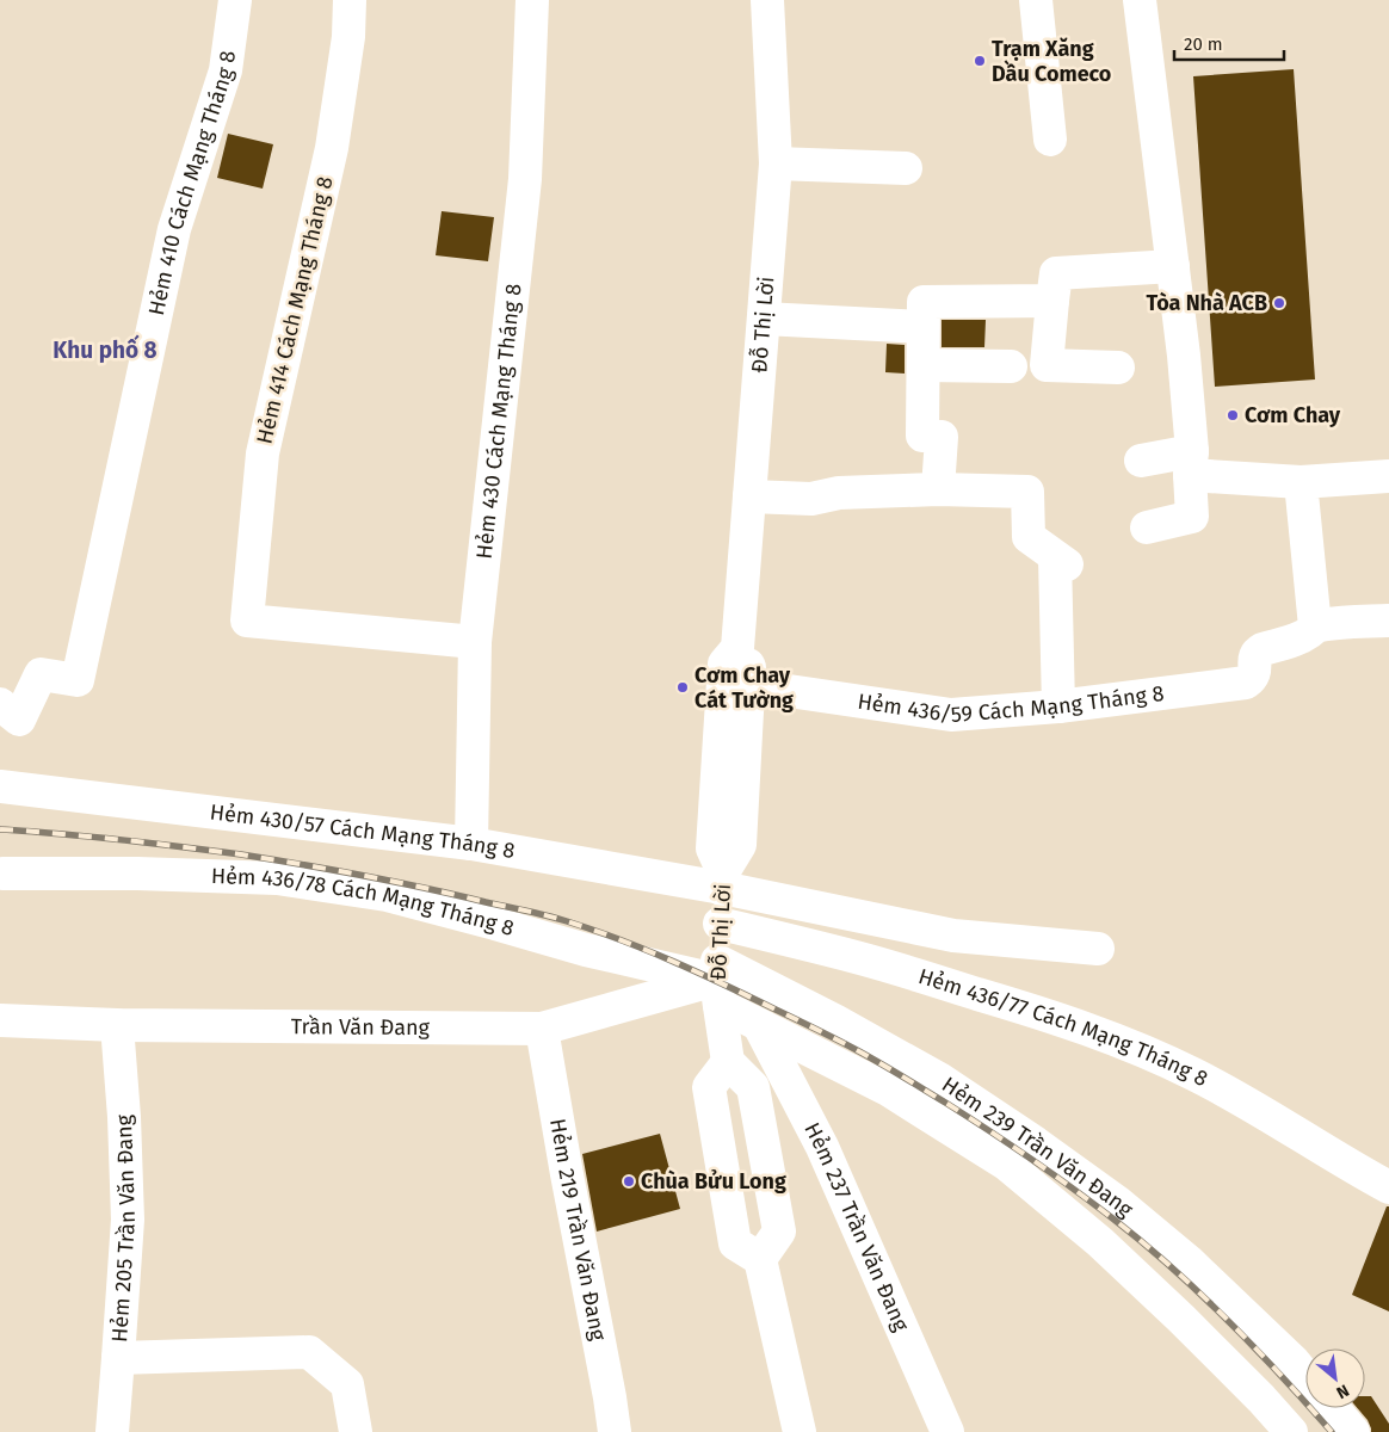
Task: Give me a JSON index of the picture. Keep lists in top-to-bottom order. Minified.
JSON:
{"streets":{"street":["Hẻm 410 Cách Mạng Tháng 8","Hẻm 414 Cách Mạng Tháng 8","Đỗ Thị Lời","Hẻm 430 Cách Mạng Tháng 8","Hẻm 436/59 Cách Mạng Tháng 8","Hẻm 430/57 Cách Mạng Tháng 8","Hẻm 436/78 Cách Mạng Tháng 8","Trần Văn Ðang","Hẻm 436/77 Cách Mạng Tháng 8","Hẻm 239 Trần Văn Đang","Hẻm 237 Trần Văn Đang","Hẻm 205 Trần Văn Ðang","Hẻm 219 Trần Văn Ðang"]},"crossings":[["Hẻm 414 Cách Mạng Tháng 8","Hẻm 430 Cách Mạng Tháng 8"],["Đỗ Thị Lời","Hẻm 436/59 Cách Mạng Tháng 8"],["Đỗ Thị Lời","Hẻm 430/57 Cách Mạng Tháng 8"],["Đỗ Thị Lời","Hẻm 436/78 Cách Mạng Tháng 8"],["Đỗ Thị Lời","Trần Văn Ðang"],["Đỗ Thị Lời","Hẻm 436/77 Cách Mạng Tháng 8"],["Đỗ Thị Lời","Hẻm 239 Trần Văn Đang"],["Hẻm 430 Cách Mạng Tháng 8","Hẻm 430/57 Cách Mạng Tháng 8"],["Hẻm 436/78 Cách Mạng Tháng 8","Trần Văn Ðang"],["Hẻm 436/78 Cách Mạng Tháng 8","Hẻm 239 Trần Văn Đang"],["Trần Văn Ðang","Hẻm 239 Trần Văn Đang"],["Trần Văn Ðang","Hẻm 205 Trần Văn Ðang"],["Trần Văn Ðang","Hẻm 219 Trần Văn Ðang"],["Hẻm 239 Trần Văn Đang","Hẻm 237 Trần Văn Đang"]],"districts":["Khu phố 8"],"places":["Trạm Xăng Dầu Comeco","Tòa Nhà ACB","Cơm Chay","Cơm Chay Cát Tường","Chùa Bửu Long"],"scale_bar":"20 m","north":"bottom right"}
